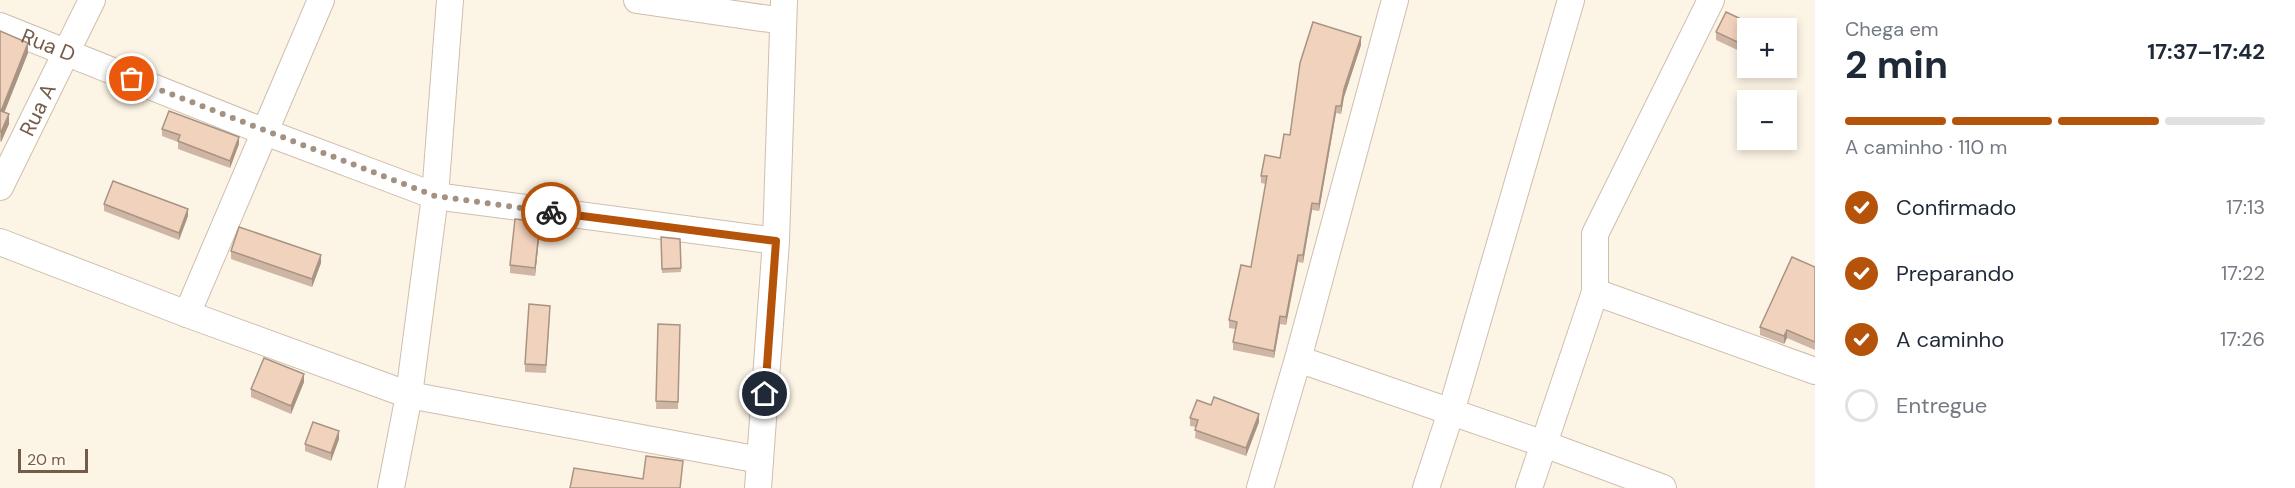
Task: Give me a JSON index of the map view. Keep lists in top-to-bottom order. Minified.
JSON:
{"streets":{"street":["Rua D","Rua A"]},"crossings":[["Rua D","Rua A"]],"scale_bar":"20 m","page":{"heading":["2 min","Chega em","17:37–17:42"],"map_buttons":["+","−"],"bar":"A caminho · 110 m","list":[["Confirmado","17:13"],["Preparando","17:22"],["A caminho","17:26"],"Entregue"],"scale":"20 m"}}
